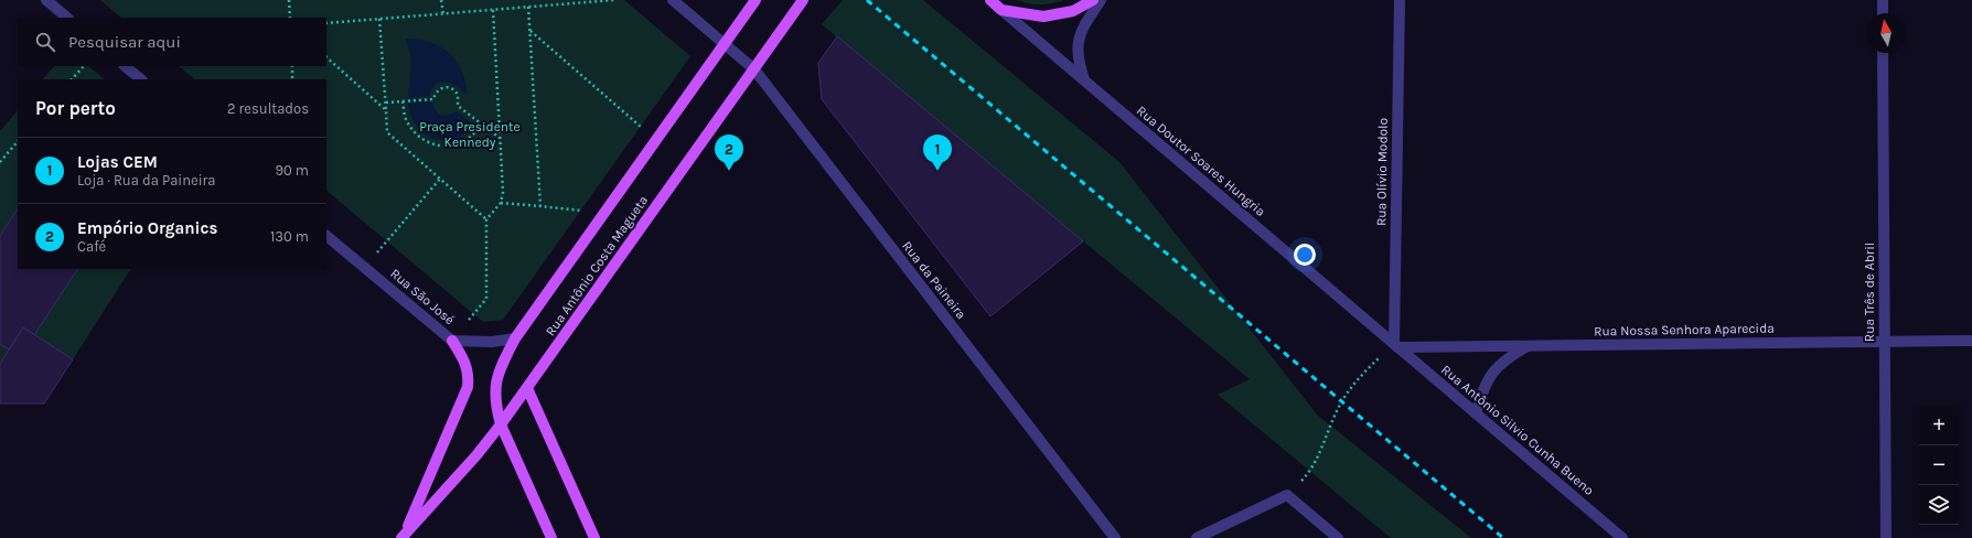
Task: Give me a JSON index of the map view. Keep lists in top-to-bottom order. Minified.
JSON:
{"streets":{"main road":["Rua Doutor Soares Hungria","Rua Antônio Costa Magueta"],"street":["Rua Olívio Modolo","Rua da Paineira","Rua Três de Abril","Rua São José","Rua Nossa Senhora Aparecida","Rua Antônio Silvio Cunha Bueno"]},"crossings":[["Rua Doutor Soares Hungria","Rua Olívio Modolo"],["Rua Doutor Soares Hungria","Rua Nossa Senhora Aparecida"],["Rua Doutor Soares Hungria","Rua Antônio Silvio Cunha Bueno"],["Rua Olívio Modolo","Rua Nossa Senhora Aparecida"],["Rua Olívio Modolo","Rua Antônio Silvio Cunha Bueno"],["Rua Antônio Costa Magueta","Rua da Paineira"],["Rua Antônio Costa Magueta","Rua São José"],["Rua Três de Abril","Rua Nossa Senhora Aparecida"],["Rua Nossa Senhora Aparecida","Rua Antônio Silvio Cunha Bueno"]],"parks":["Praça Presidente Kennedy"],"north":"top","page":{"search":"Pesquisar aqui","heading":["Por perto","2 resultados"],"pins":["1","2"],"list":[{"mark":"1","name":"Lojas CEM","note":"Loja · Rua da Paineira","value":"90 m"},{"mark":"2","name":"Empório Organics","note":"Café","value":"130 m"}],"map_buttons":["+","−"]}}
